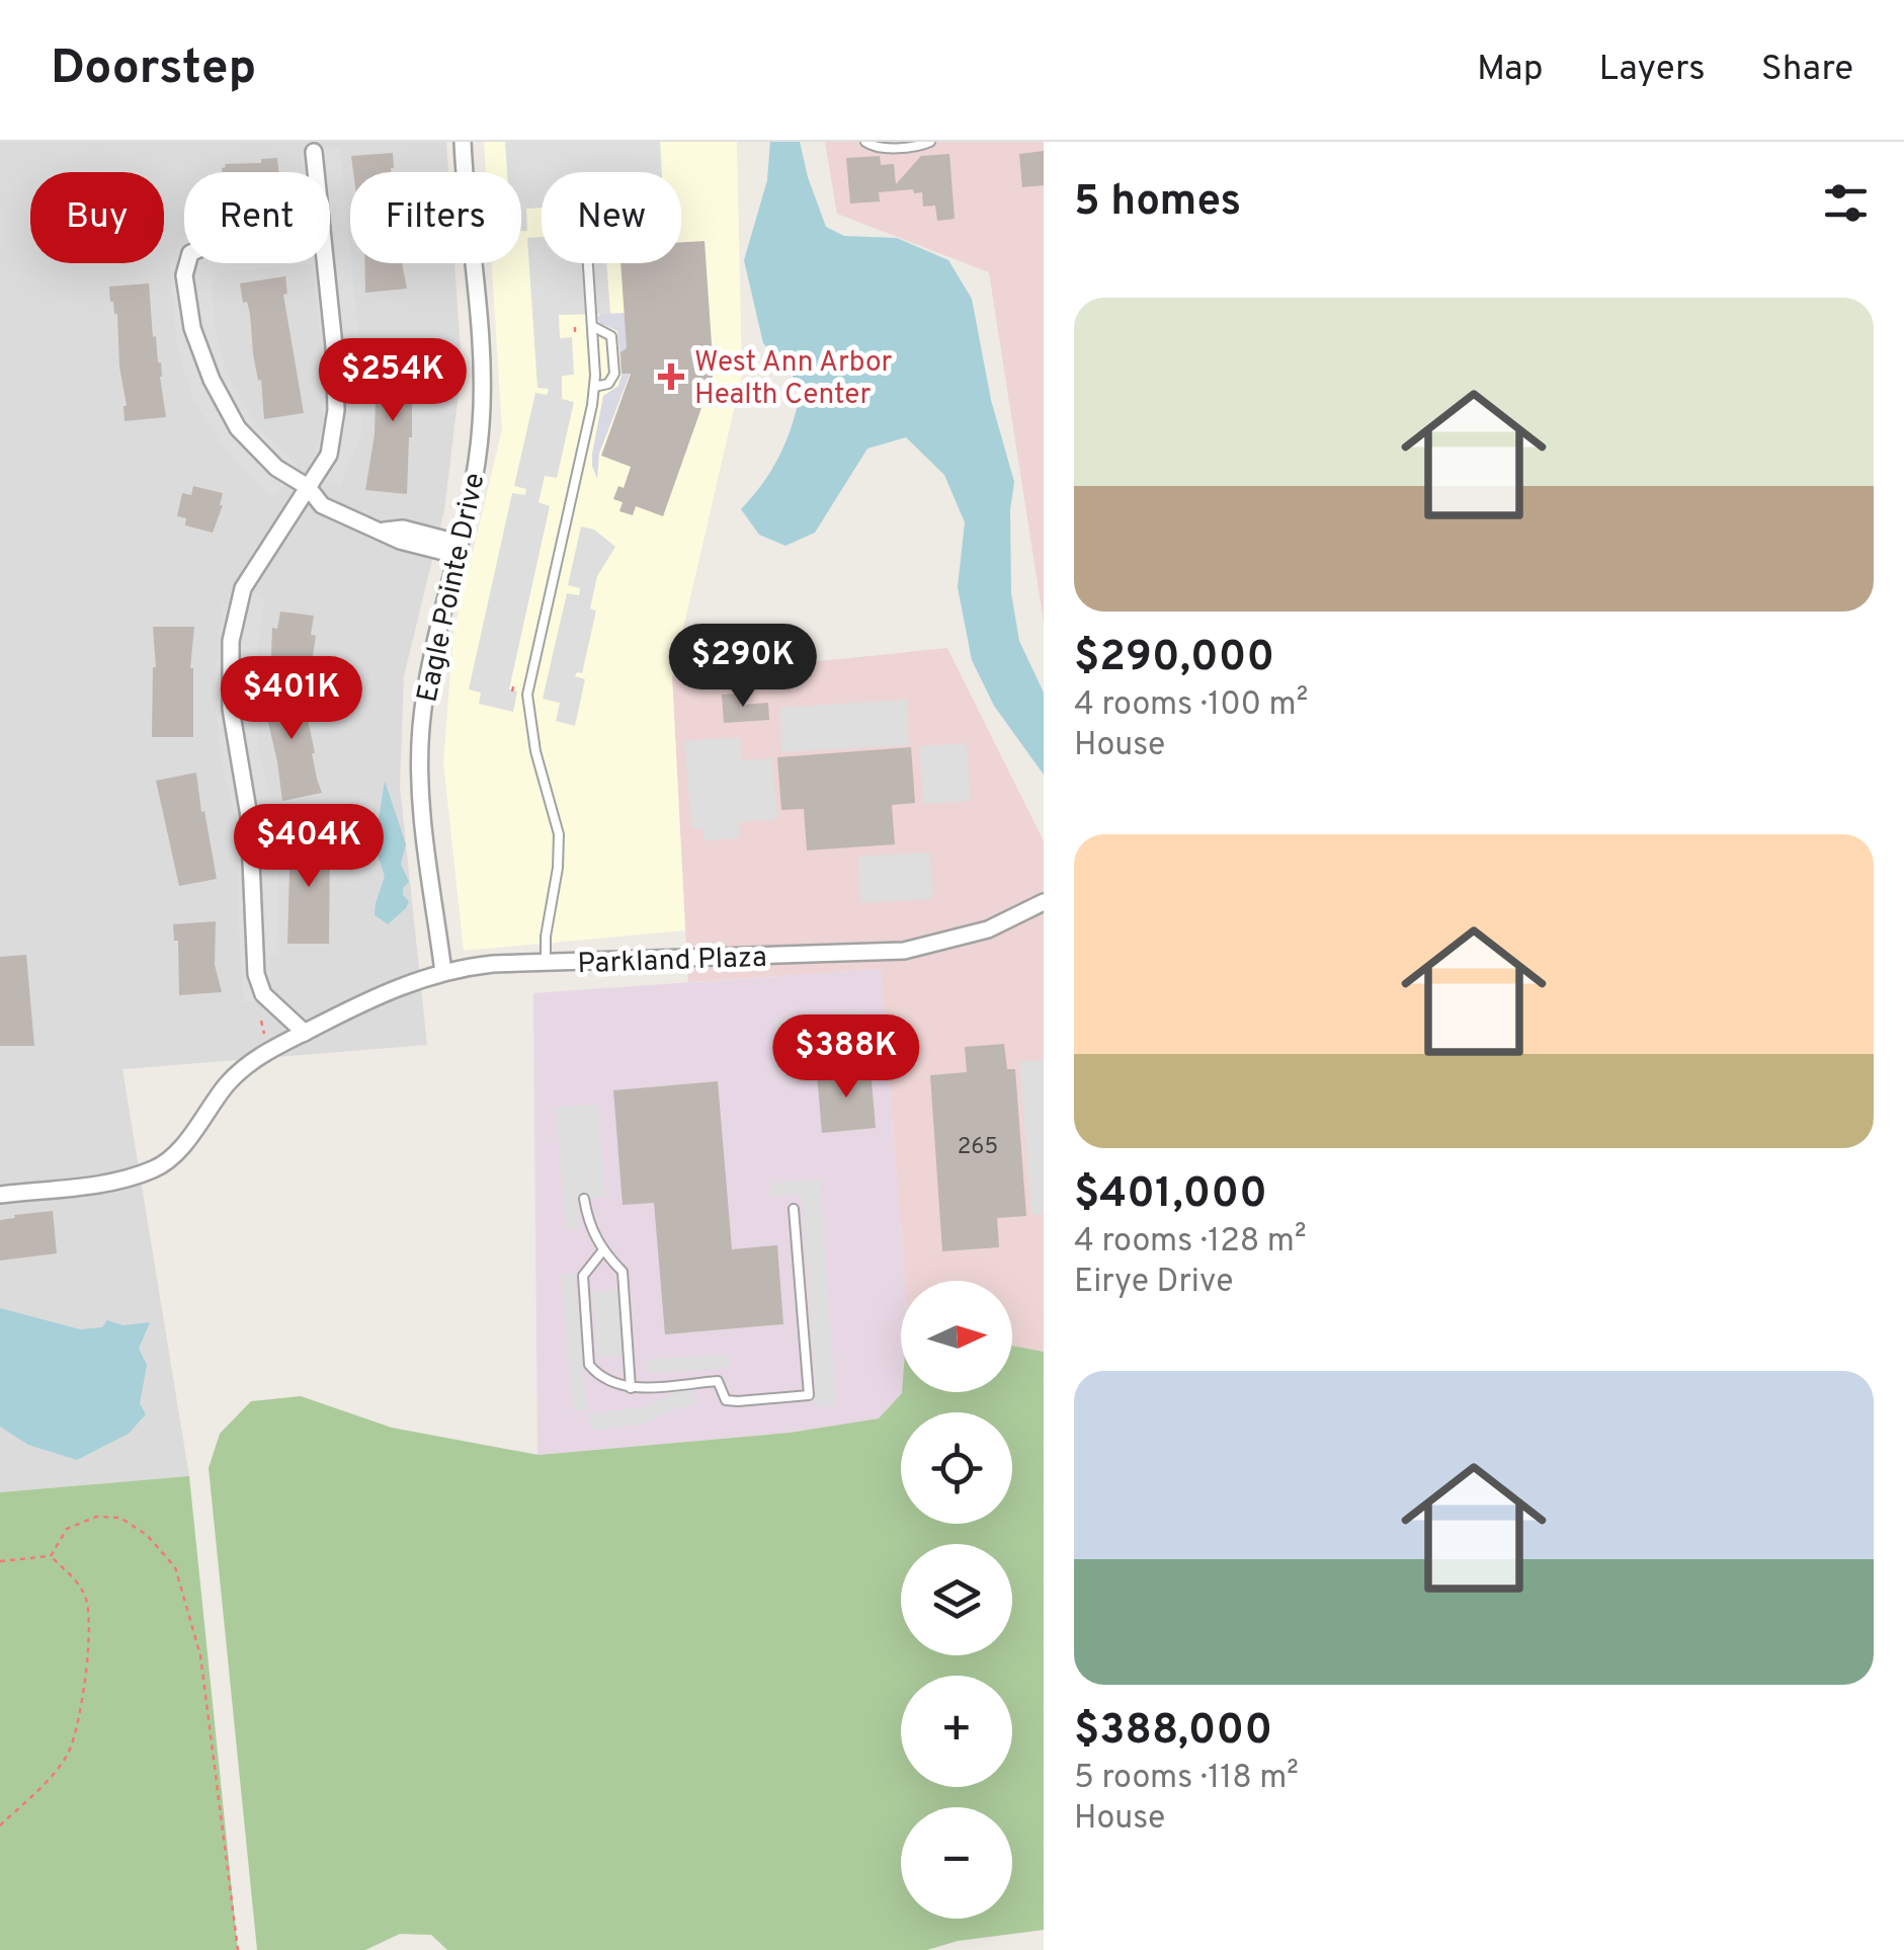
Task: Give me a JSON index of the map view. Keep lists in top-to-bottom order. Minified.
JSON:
{"streets":{"street":["Eagle Pointe Drive","Parkland Plaza"]},"crossings":[["Eagle Pointe Drive","Parkland Plaza"]],"places":{"health":["West Ann Arbor Health Center"]},"house_numbers":["265"],"north":"right","page":{"header":"Doorstep","nav":["Map","Layers","Share"],"heading":"5 homes","chip":["Buy","Rent","Filters","New"],"list":[{"name":"$290,000","note":"4 rooms · 100 m² · House"},{"name":"$401,000","note":"4 rooms · 128 m² · Eirye Drive"},{"name":"$388,000","note":"5 rooms · 118 m² · House"}],"price":["$254K","$290K","$401K","$404K","$388K"],"map_buttons":["+","−"]}}
